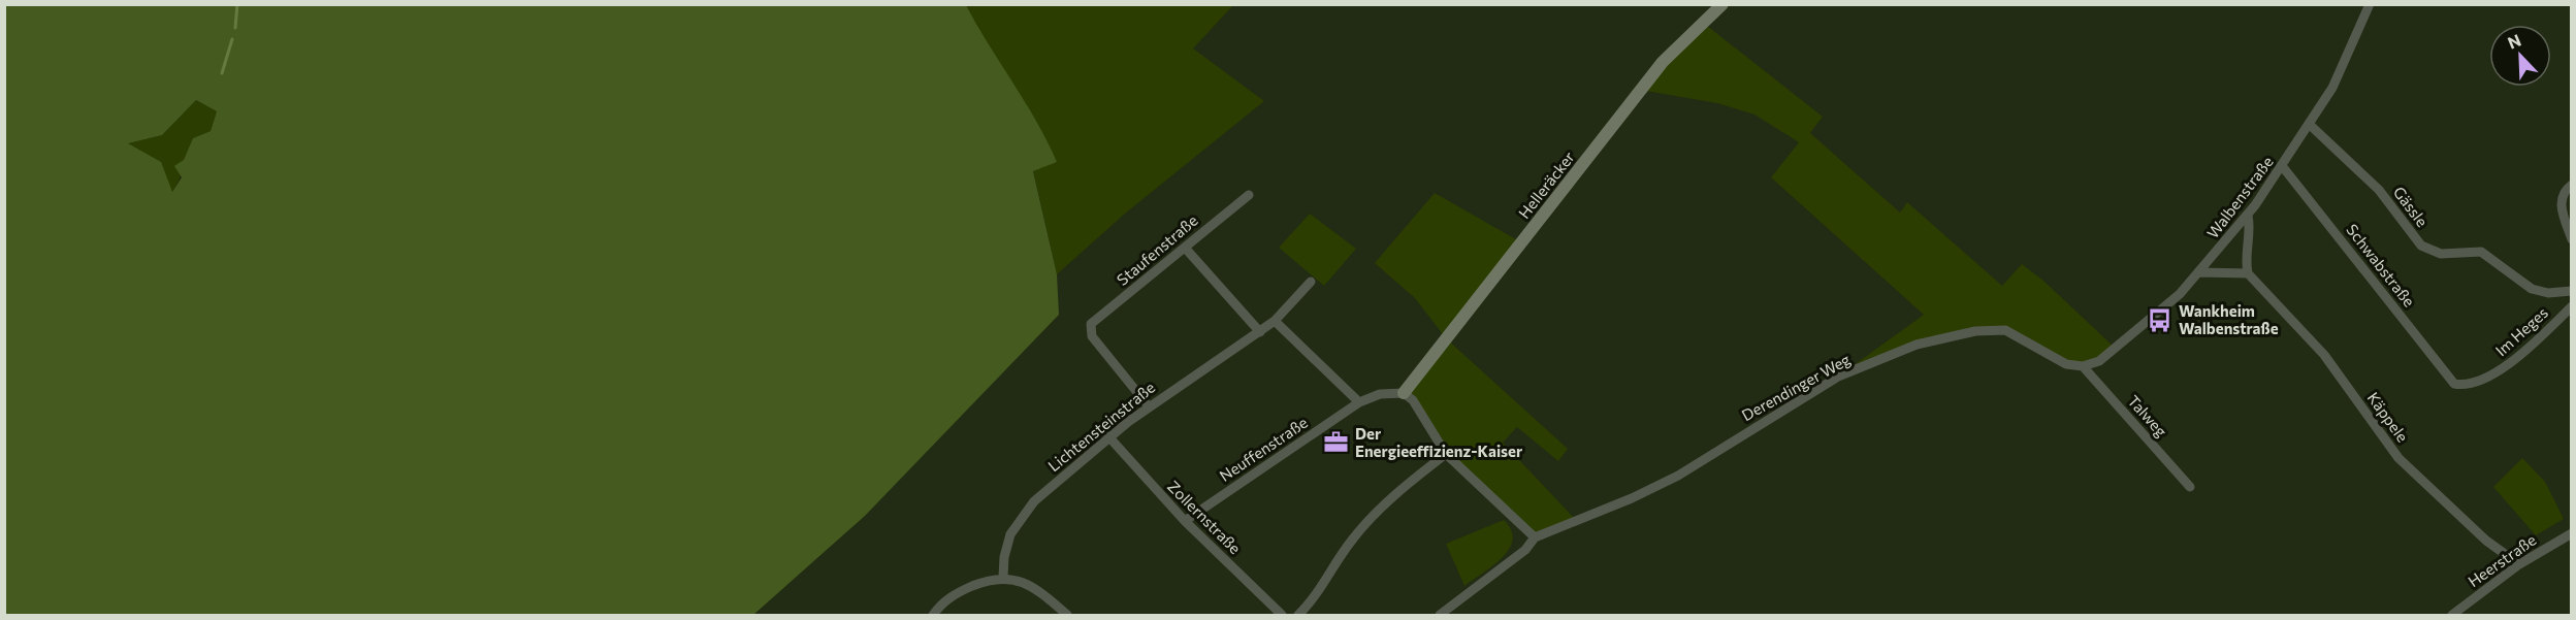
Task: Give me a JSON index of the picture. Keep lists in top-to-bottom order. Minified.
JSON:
{"streets":{"street":["Helleräcker","Walbenstraße","Gässle","Staufenstraße","Schwabstraße","Im Heges","Derendinger Weg","Talweg","Käppele","Lichtensteinstraße","Neuffenstraße","Zollernstraße","Heerstraße"]},"crossings":[["Helleräcker","Neuffenstraße"],["Walbenstraße","Gässle"],["Walbenstraße","Schwabstraße"],["Walbenstraße","Derendinger Weg"],["Walbenstraße","Talweg"],["Staufenstraße","Lichtensteinstraße"],["Schwabstraße","Im Heges"],["Derendinger Weg","Talweg"],["Käppele","Heerstraße"],["Lichtensteinstraße","Zollernstraße"],["Neuffenstraße","Zollernstraße"]],"places":{"bus stop":["Wankheim Walbenstraße"],"office":["Der Energieeffizienz-Kaiser"]},"north":"top left"}
